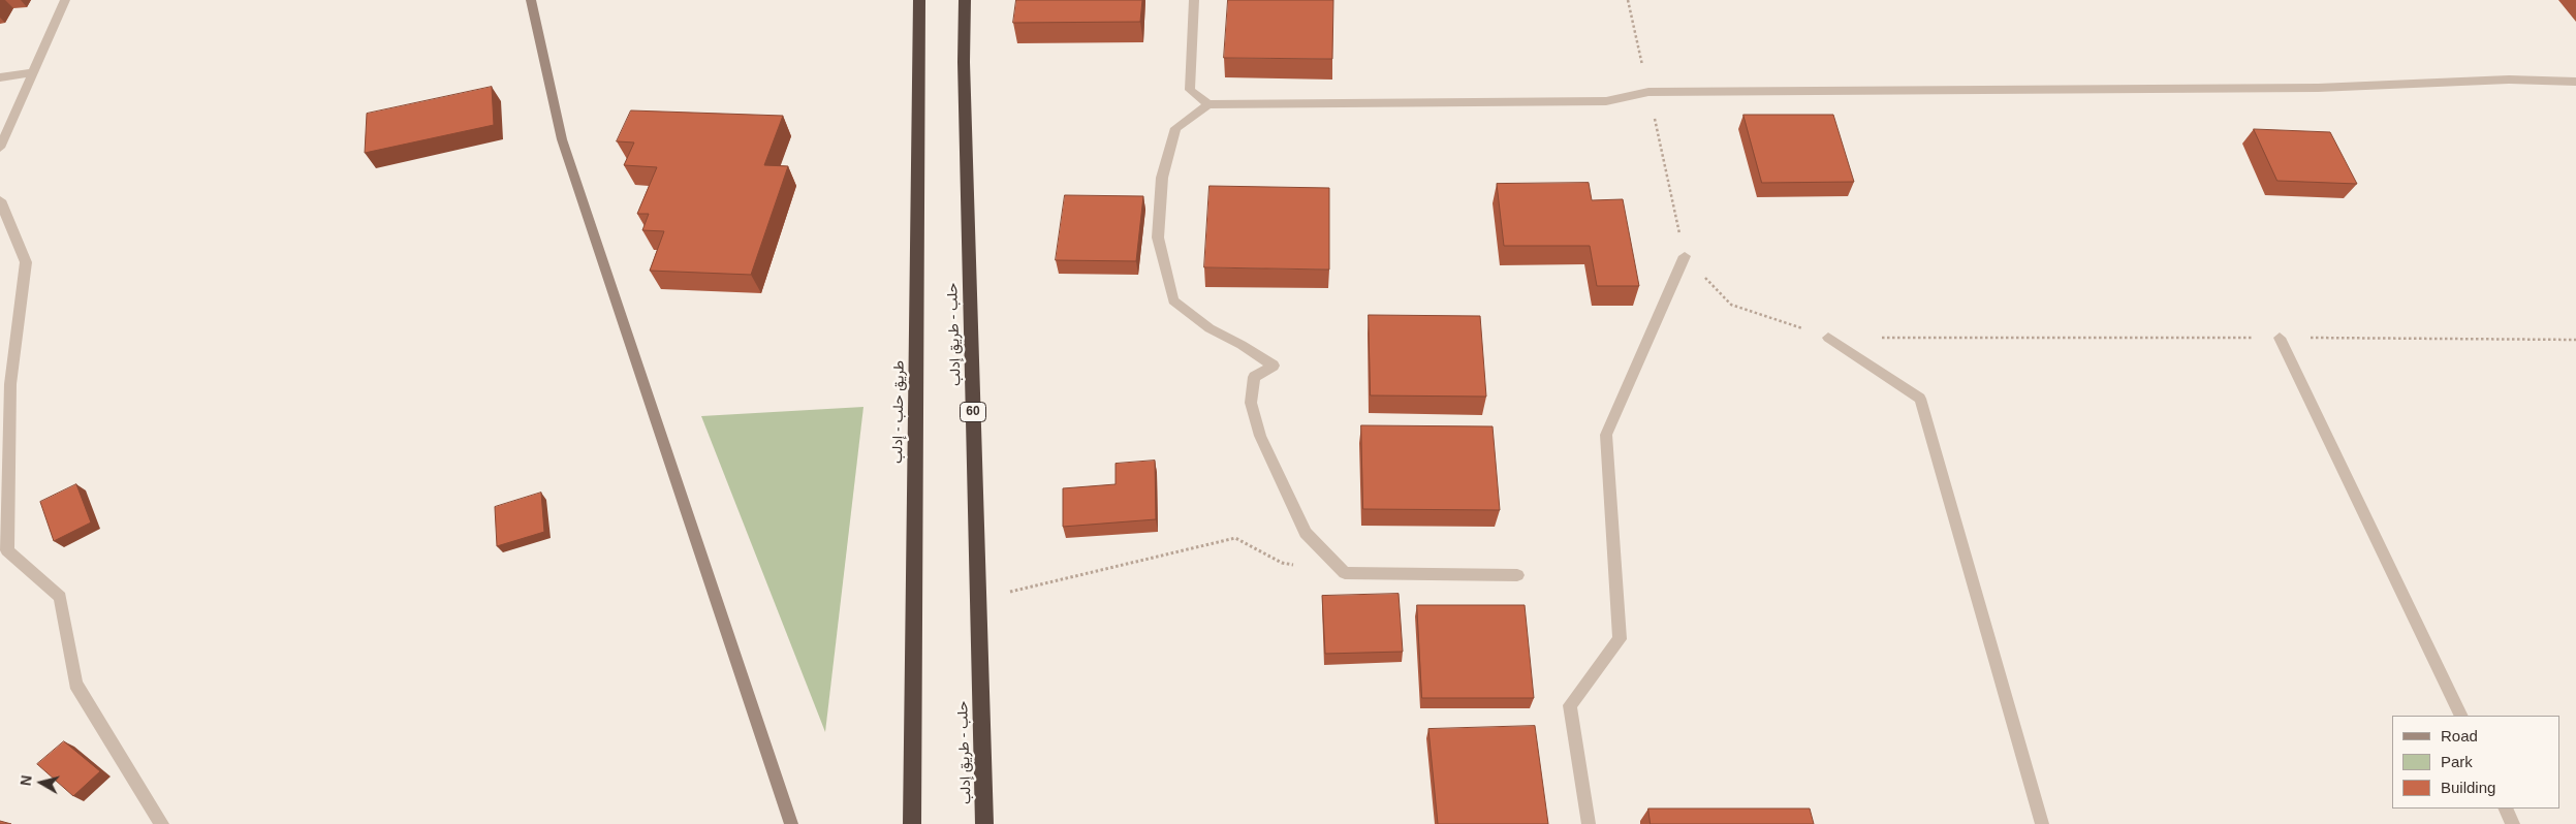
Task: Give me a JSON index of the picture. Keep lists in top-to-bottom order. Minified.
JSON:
{"streets":{"highway":["حلب - طريق إدلب","طريق حلب - إدلب","60"]},"legend":["Road","Park","Building"],"north":"left"}
